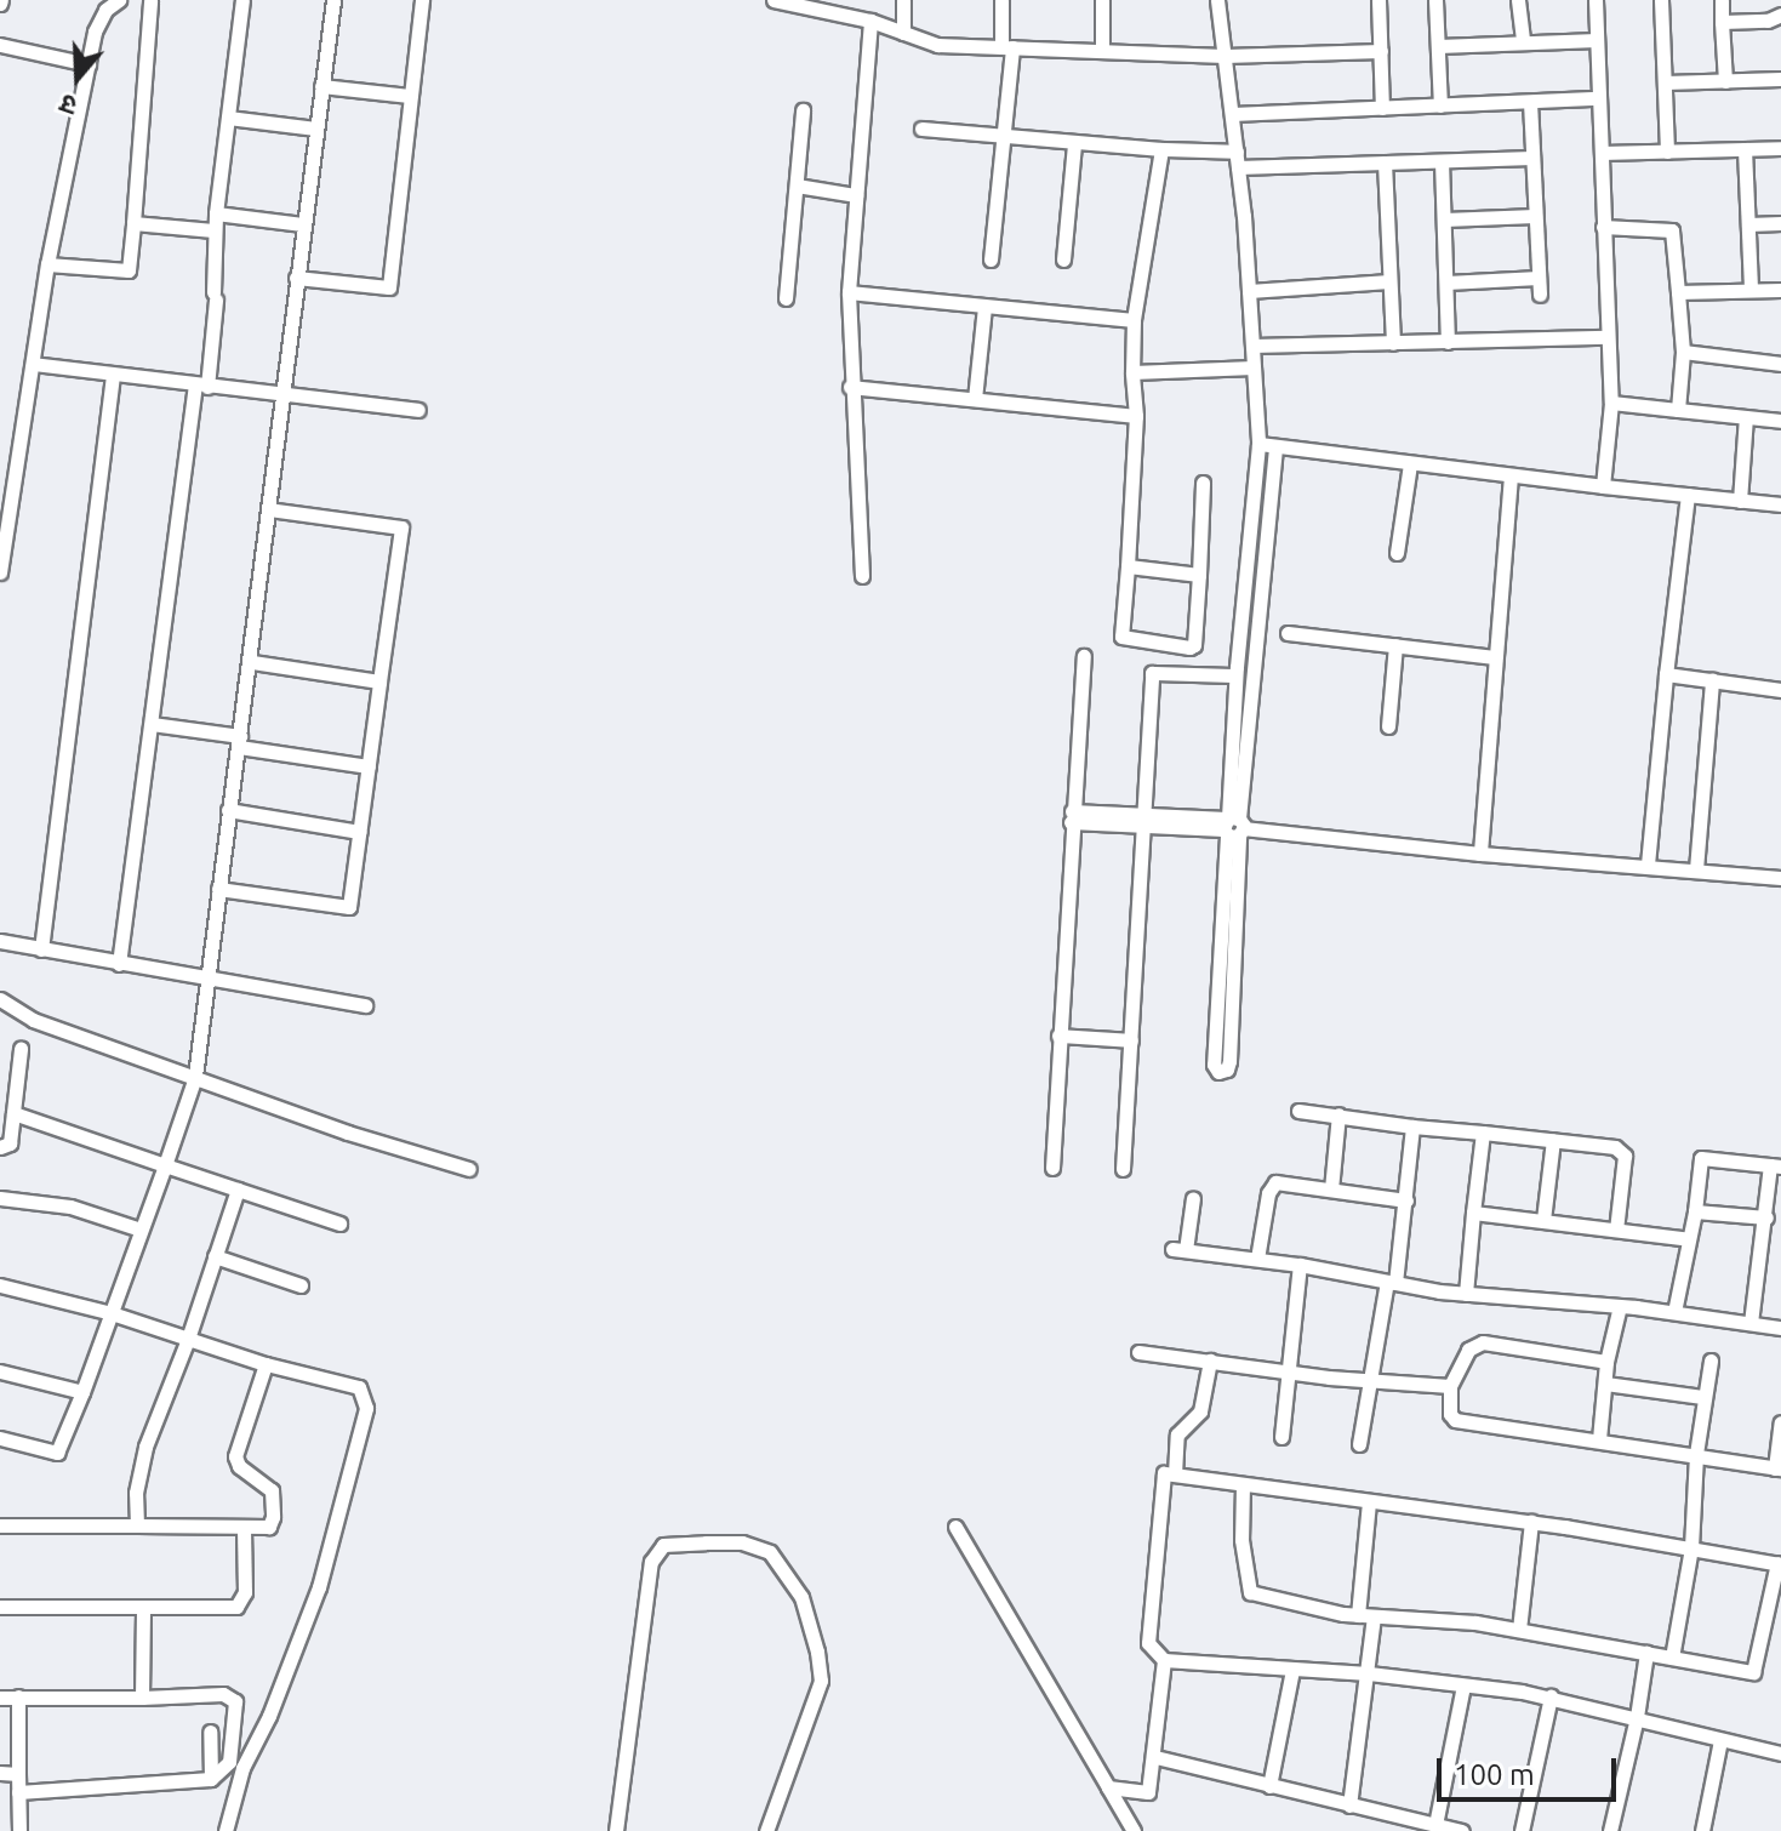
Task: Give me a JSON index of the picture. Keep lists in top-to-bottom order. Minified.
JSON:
{"scale_bar":"100 m","north":"bottom"}
